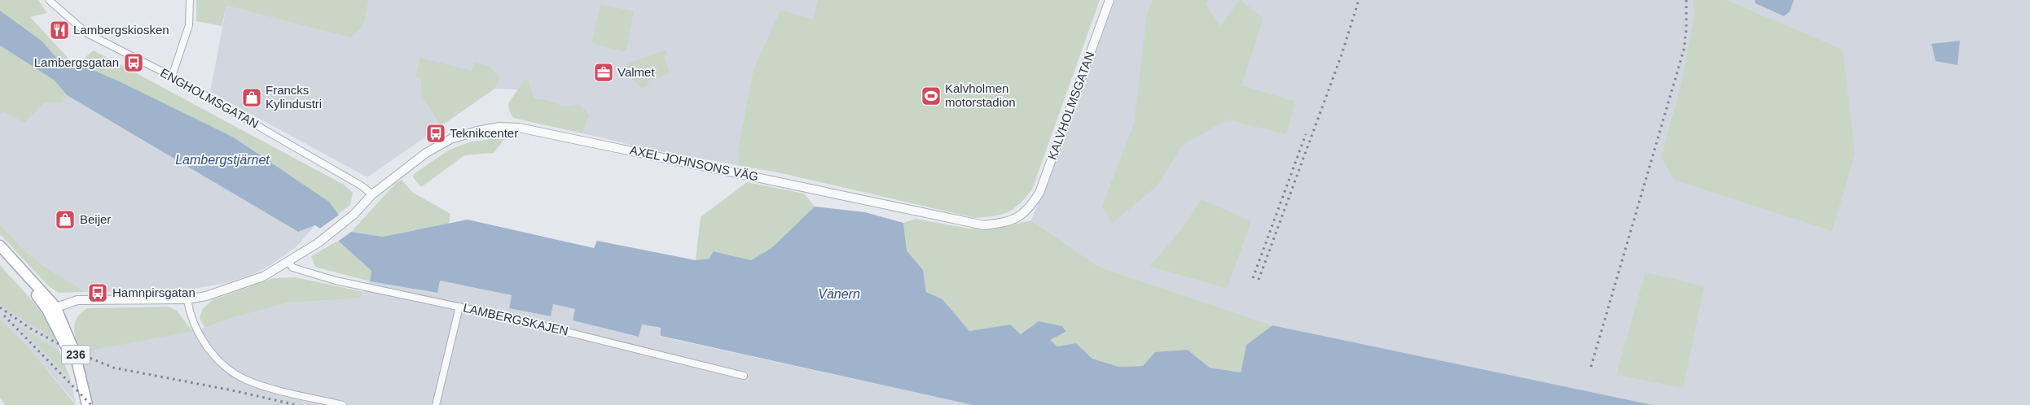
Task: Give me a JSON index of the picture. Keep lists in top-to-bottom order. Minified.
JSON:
{"streets":{"main road":["236"],"street":["ENGHOLMSGATAN","KALVHOLMSGATAN","AXEL JOHNSONS VÄG","LAMBERGSKAJEN"]},"crossings":[["ENGHOLMSGATAN","AXEL JOHNSONS VÄG"],["KALVHOLMSGATAN","AXEL JOHNSONS VÄG"],["AXEL JOHNSONS VÄG","LAMBERGSKAJEN"],["AXEL JOHNSONS VÄG","236"]],"water":["Lambergstjärnet","Vänern"],"places":{"restaurant":["Lambergskiosken"],"bus stop":["Lambergsgatan","Teknikcenter","Hamnpirsgatan"],"office":["Valmet"],"sports":["Kalvholmen motorstadion"],"shop":["Francks Kylindustri","Beijer"]}}
